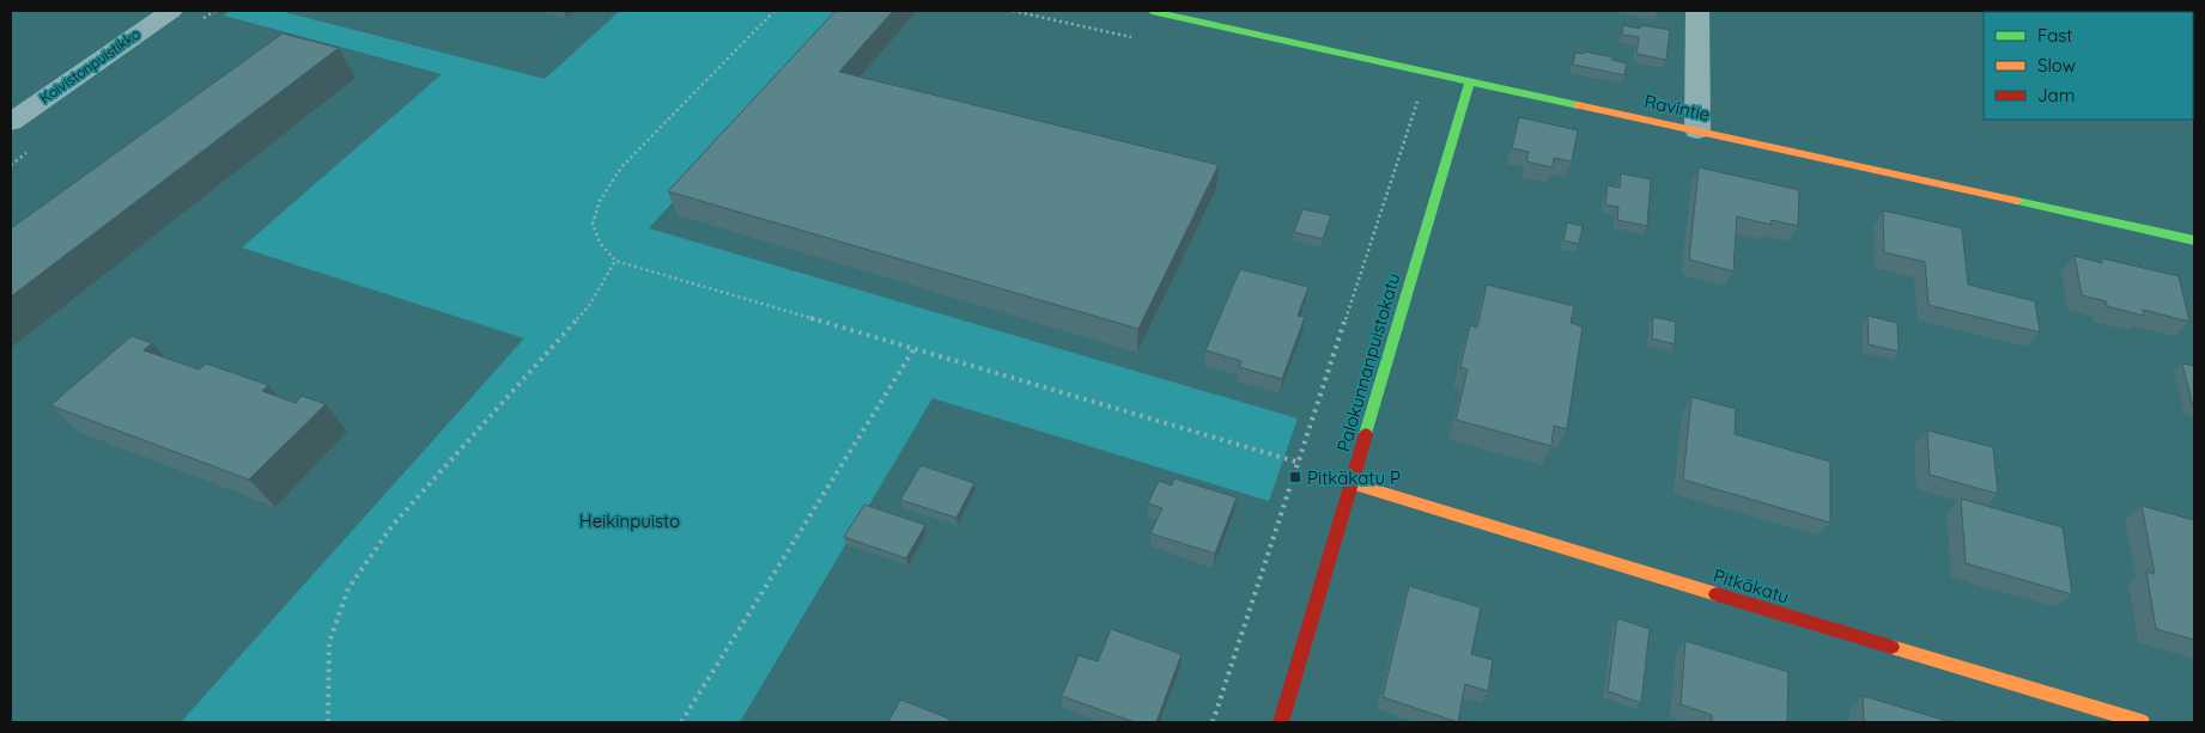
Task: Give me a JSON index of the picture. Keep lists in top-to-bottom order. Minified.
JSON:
{"streets":{"street":["Koivistonpuistikko","Ravintie","Palokunnanpuistokatu","Pitkäkatu"]},"crossings":[["Ravintie","Palokunnanpuistokatu"],["Palokunnanpuistokatu","Pitkäkatu"]],"parks":["Heikinpuisto"],"places":{"transit":["Pitkäkatu P"]},"legend":["Fast","Slow","Jam"]}
